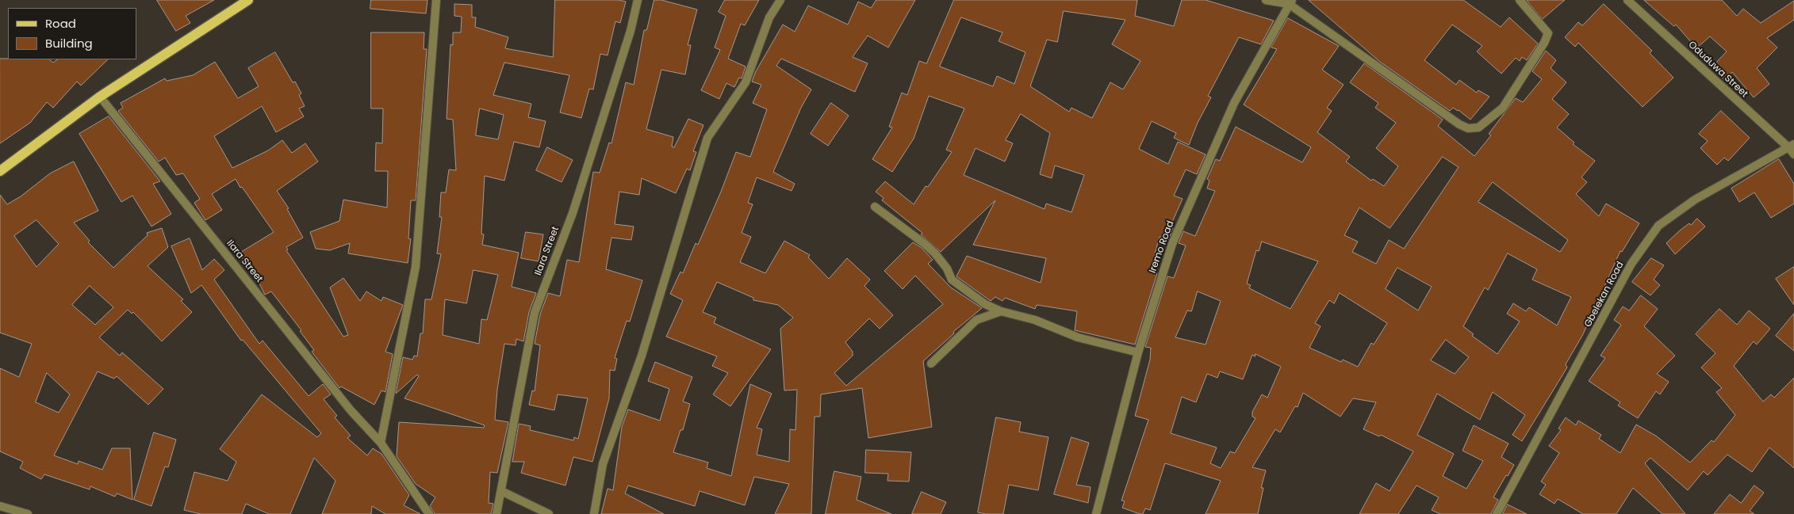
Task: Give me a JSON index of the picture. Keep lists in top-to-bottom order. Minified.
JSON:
{"streets":{"street":["Oduduwa Street","Iremo Road","Ilara Street","Gbelekan Road"]},"crossings":[["Oduduwa Street","Gbelekan Road"]],"legend":["Road","Building"]}
